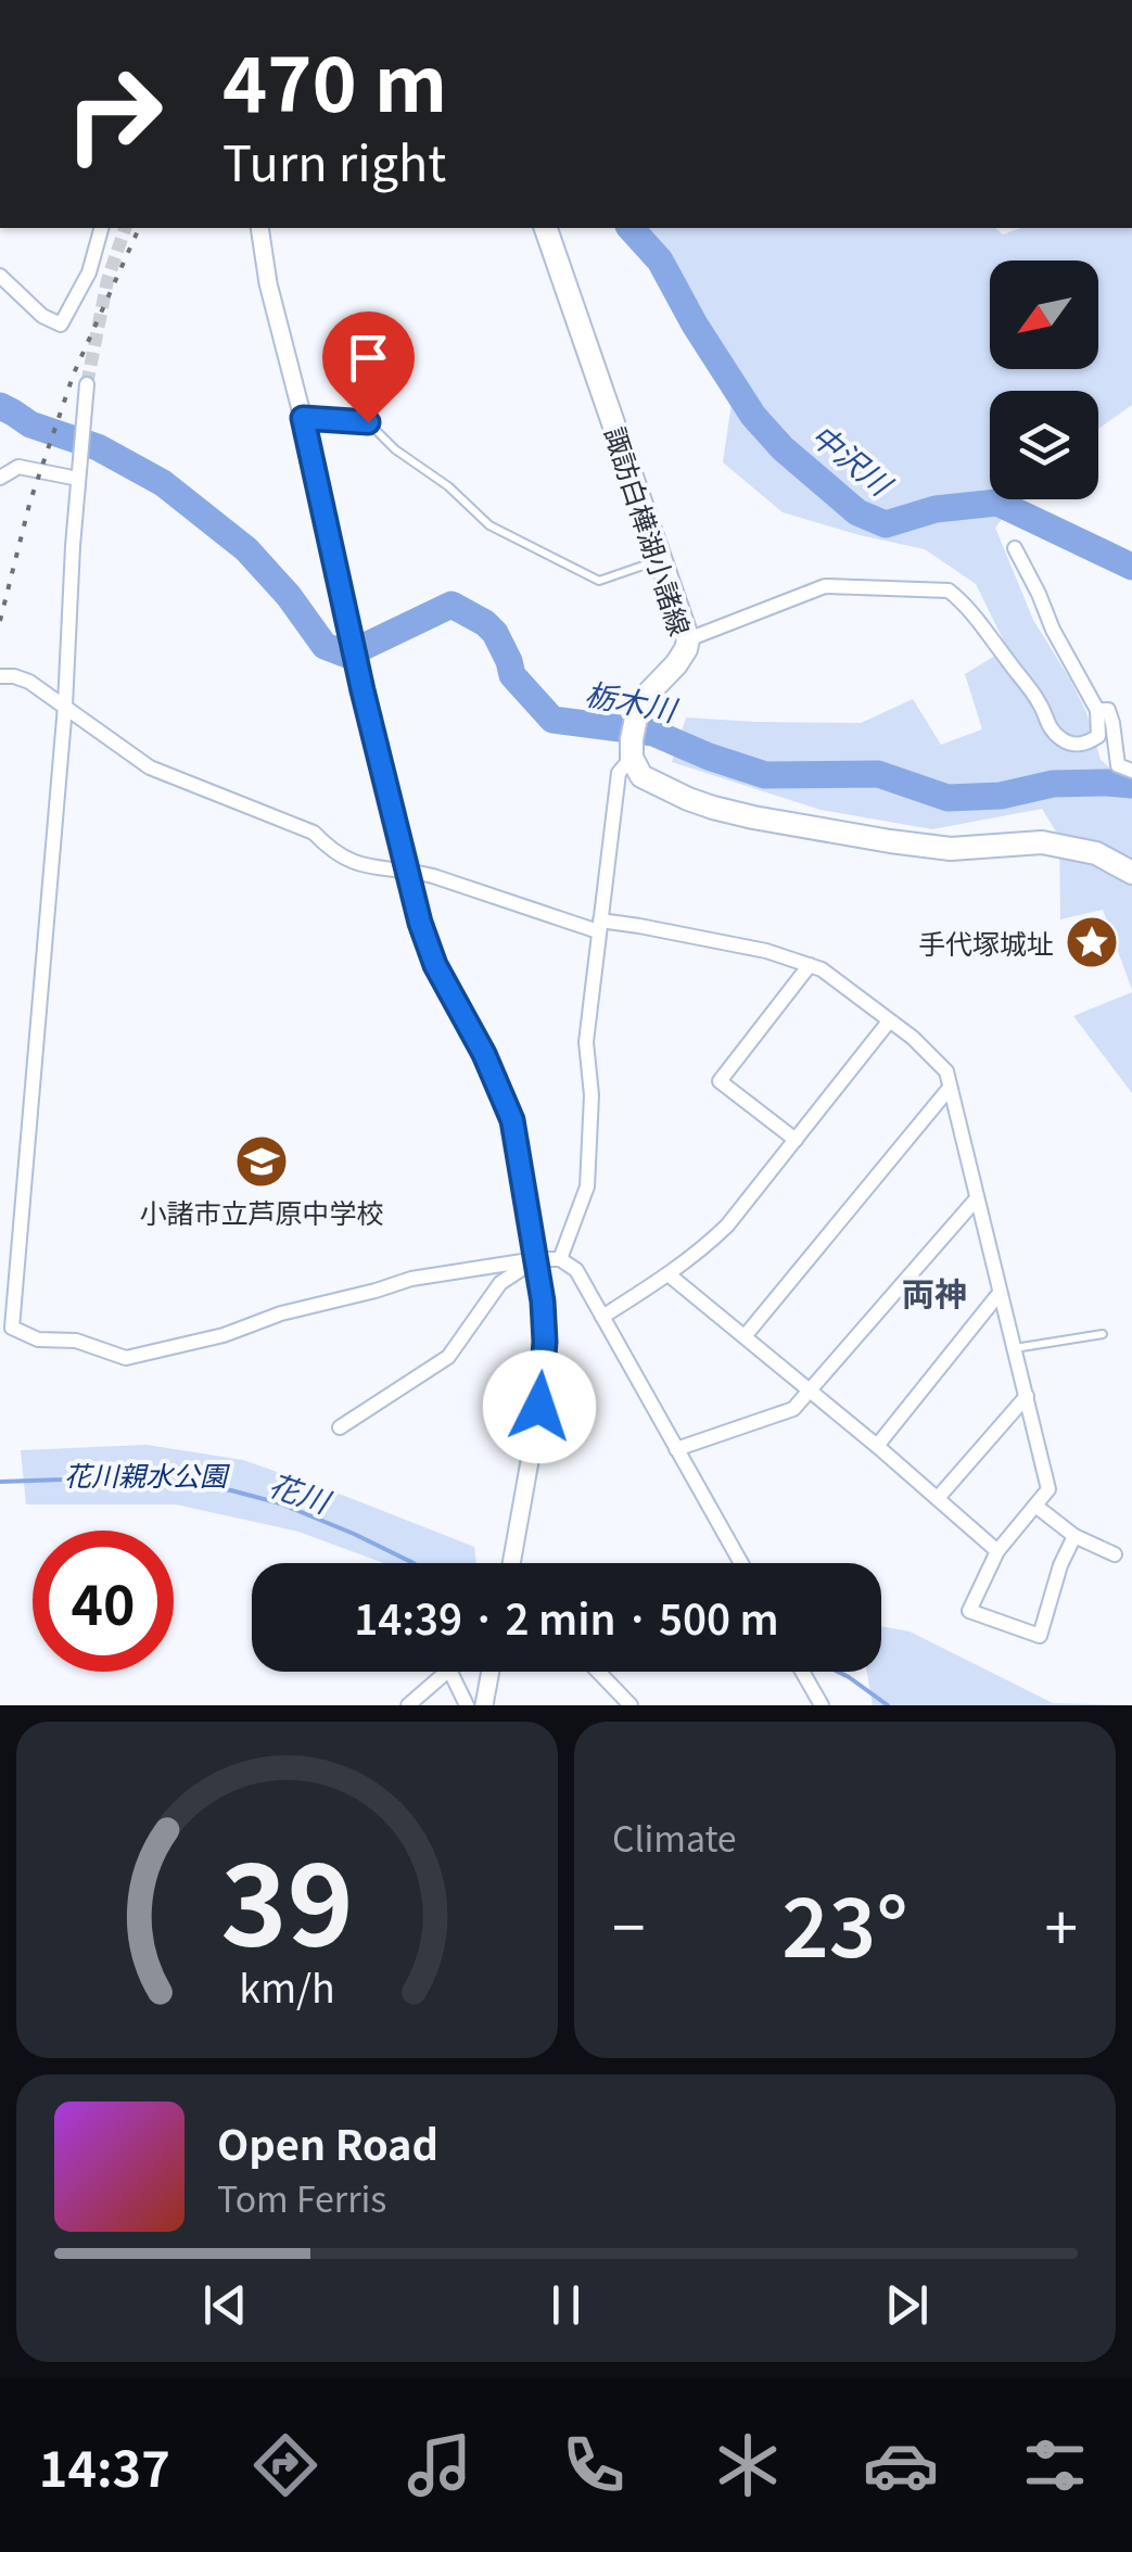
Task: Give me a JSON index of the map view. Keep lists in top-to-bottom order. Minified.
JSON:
{"streets":{"main road":["諏訪白樺湖小諸線"]},"districts":["両神"],"water":["中沢川","栃木川","花川"],"parks":["花川親水公園"],"places":{"place":["手代塚城址"],"school or university":["小諸市立芦原中学校"]},"north":"bottom left","page":{"turn":["470 m","Turn right"],"limit":"40","trip":"14:39 · 2 min · 500 m","tile":"Climate","heat":["−","23°","+"],"song":["Open Road","Tom Ferris"],"tabs":"14:37","gauge":["39","km/h"]}}
